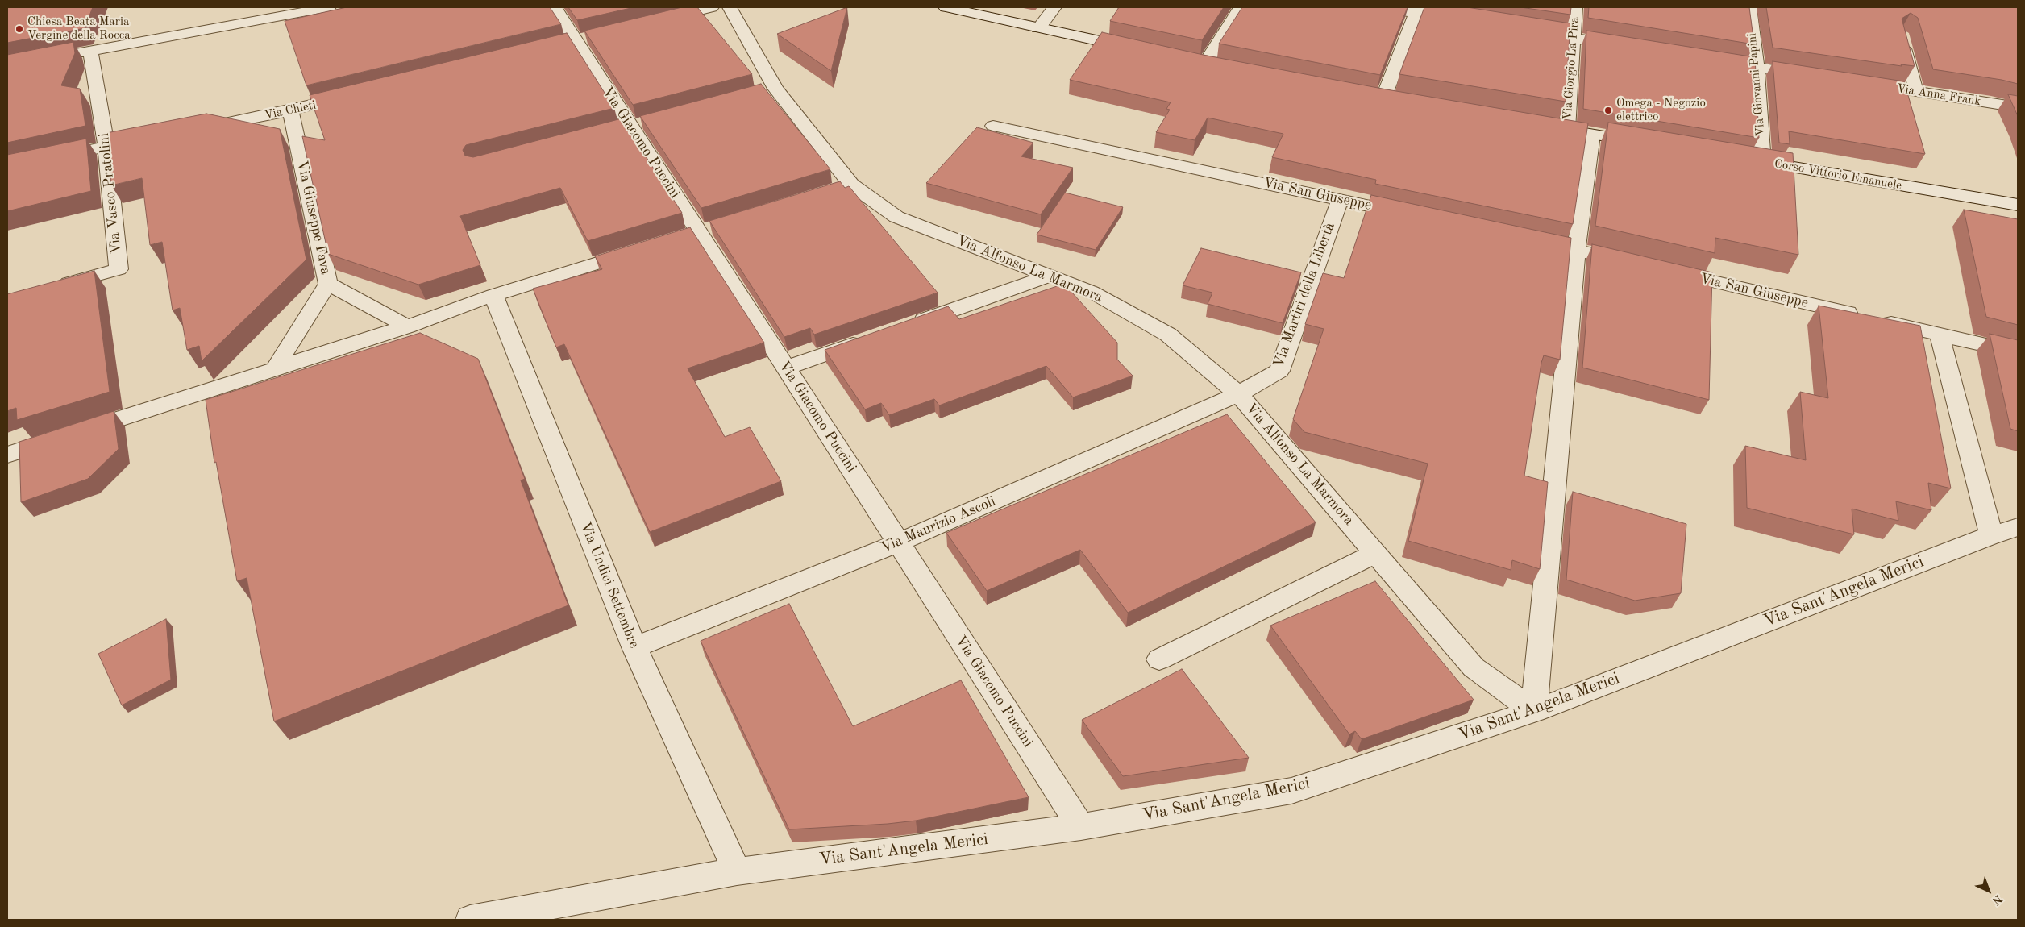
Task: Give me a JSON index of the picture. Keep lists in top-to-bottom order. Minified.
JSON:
{"streets":{"street":["Via Giorgio La Pira","Via Giovanni Papini","Via Anna Frank","Via Chieti","Via Giacomo Puccini","Corso Vittorio Emanuele","Via Vasco Pratolini","Via San Giuseppe","Via Giuseppe Fava","Via Alfonso La Marmora","Via Martiri della Libertà","Via Maurizio Ascoli","Via Undici Settembre","Via Sant'Angela Merici"]},"crossings":[["Via Giovanni Papini","Corso Vittorio Emanuele"],["Via Chieti","Via Giuseppe Fava"],["Via Giacomo Puccini","Via Maurizio Ascoli"],["Via Giacomo Puccini","Via Sant'Angela Merici"],["Via San Giuseppe","Via Martiri della Libertà"],["Via Alfonso La Marmora","Via Martiri della Libertà"],["Via Alfonso La Marmora","Via Maurizio Ascoli"],["Via Alfonso La Marmora","Via Sant'Angela Merici"],["Via Martiri della Libertà","Via Maurizio Ascoli"],["Via Maurizio Ascoli","Via Undici Settembre"],["Via Undici Settembre","Via Sant'Angela Merici"]],"places":["Chiesa Beata Maria Vergine della Rocca","Omega - Negozio elettrico"],"north":"bottom right"}
